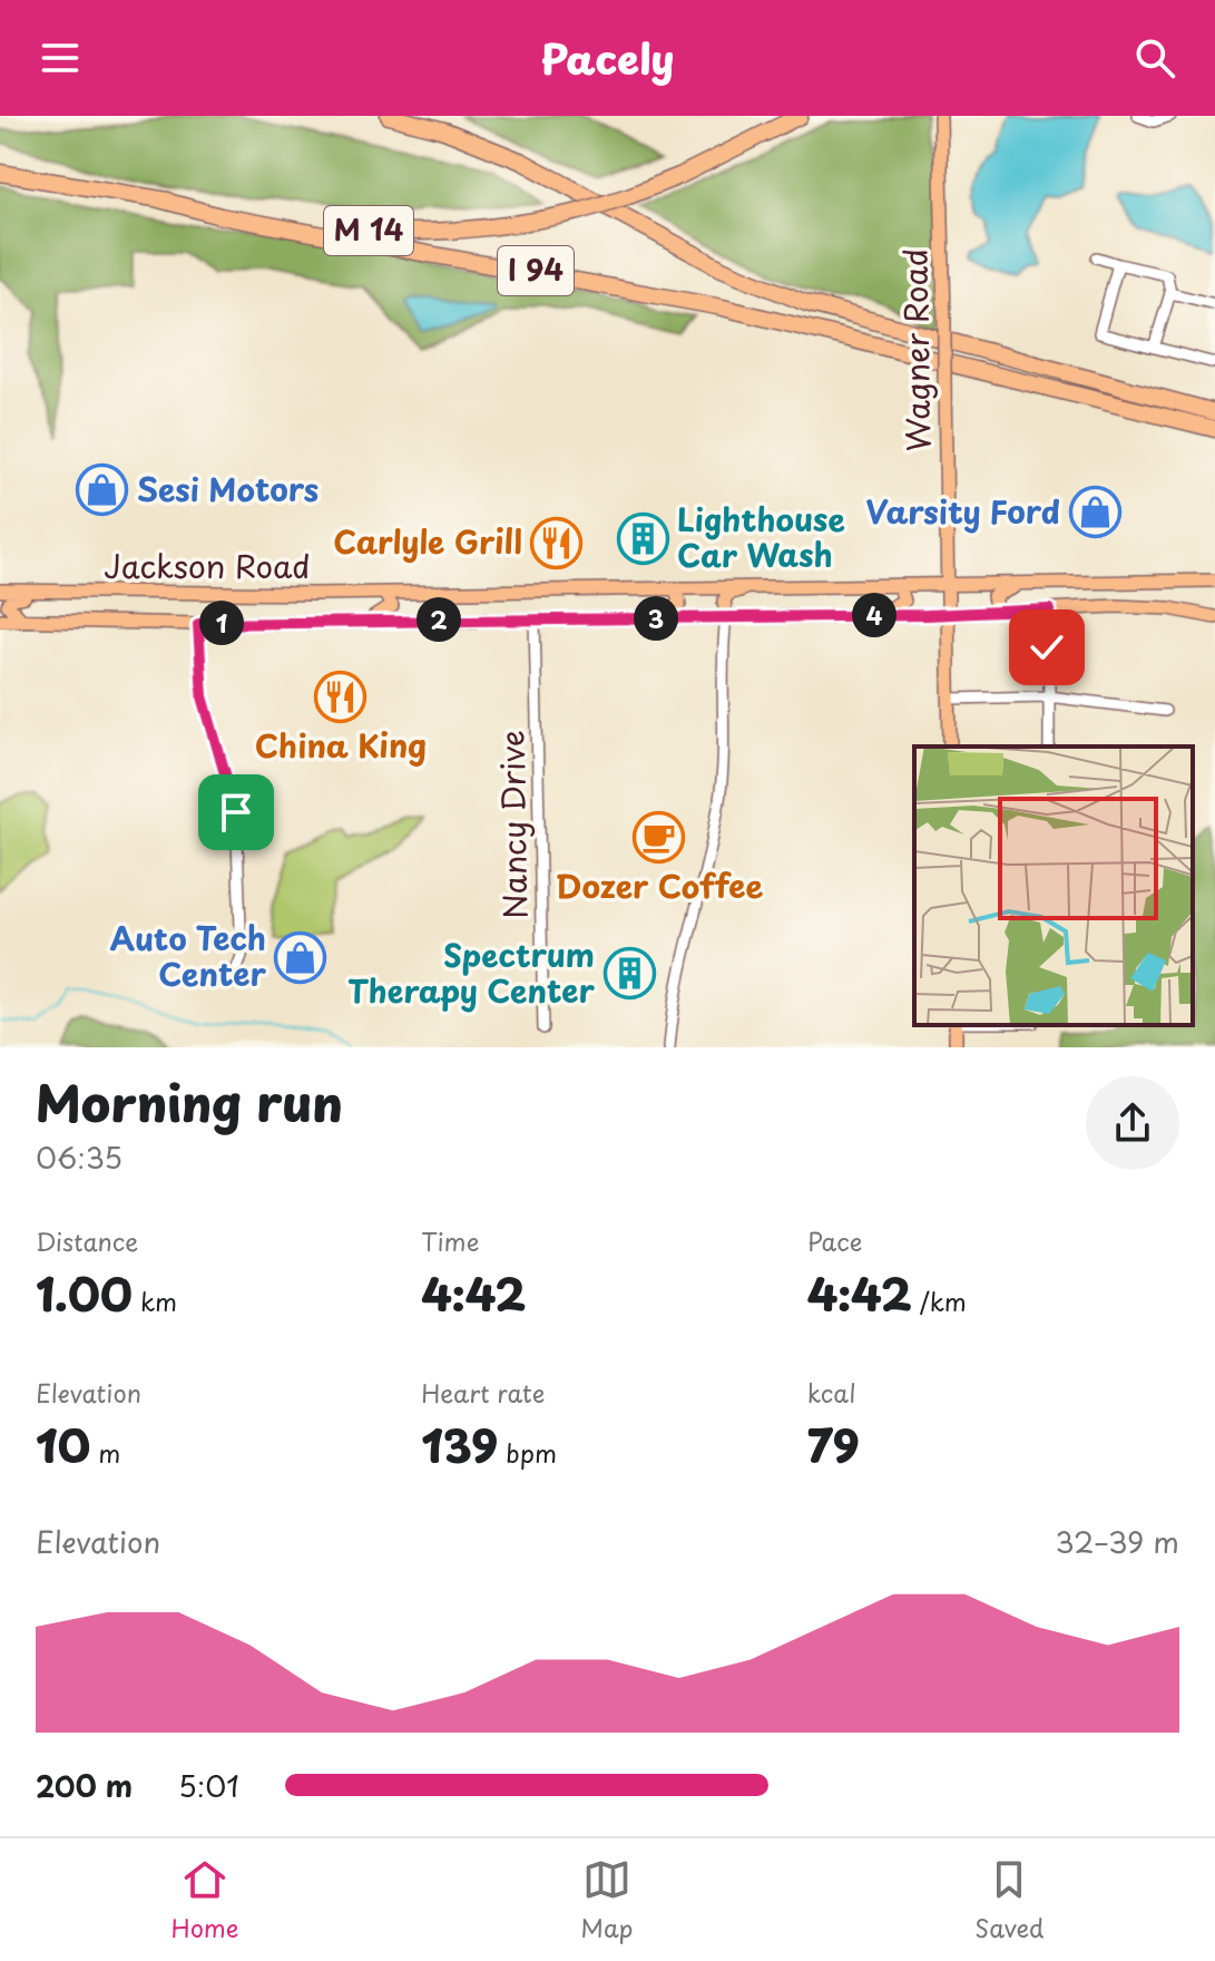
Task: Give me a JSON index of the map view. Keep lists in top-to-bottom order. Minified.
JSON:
{"streets":{"highway":["M 14","I 94"],"main road":["Wagner Road","Jackson Road"],"street":["Nancy Drive"]},"crossings":[["M 14","I 94"],["Wagner Road","Jackson Road"],["Jackson Road","Nancy Drive"]],"places":{"shop":["Sesi Motors","Varsity Ford","Auto Tech Center"],"building":["Lighthouse Car Wash","Spectrum Therapy Center"],"restaurant":["Carlyle Grill","China King"],"cafe":["Dozer Coffee"]},"page":{"header":"Pacely","pins":["4","3","2","1"],"heading":["Morning run","06:35"],"stats":[["Distance","1.00 km"],["Time","4:42"],["Pace","4:42 /km"],["Elevation","10 m"],["Heart rate","139 bpm"],["kcal","79"]],"chart":["Elevation","32–39 m"],"list":[{"name":"200 m","note":"5:01"}],"tabs":["Home","Map","Saved"]}}
